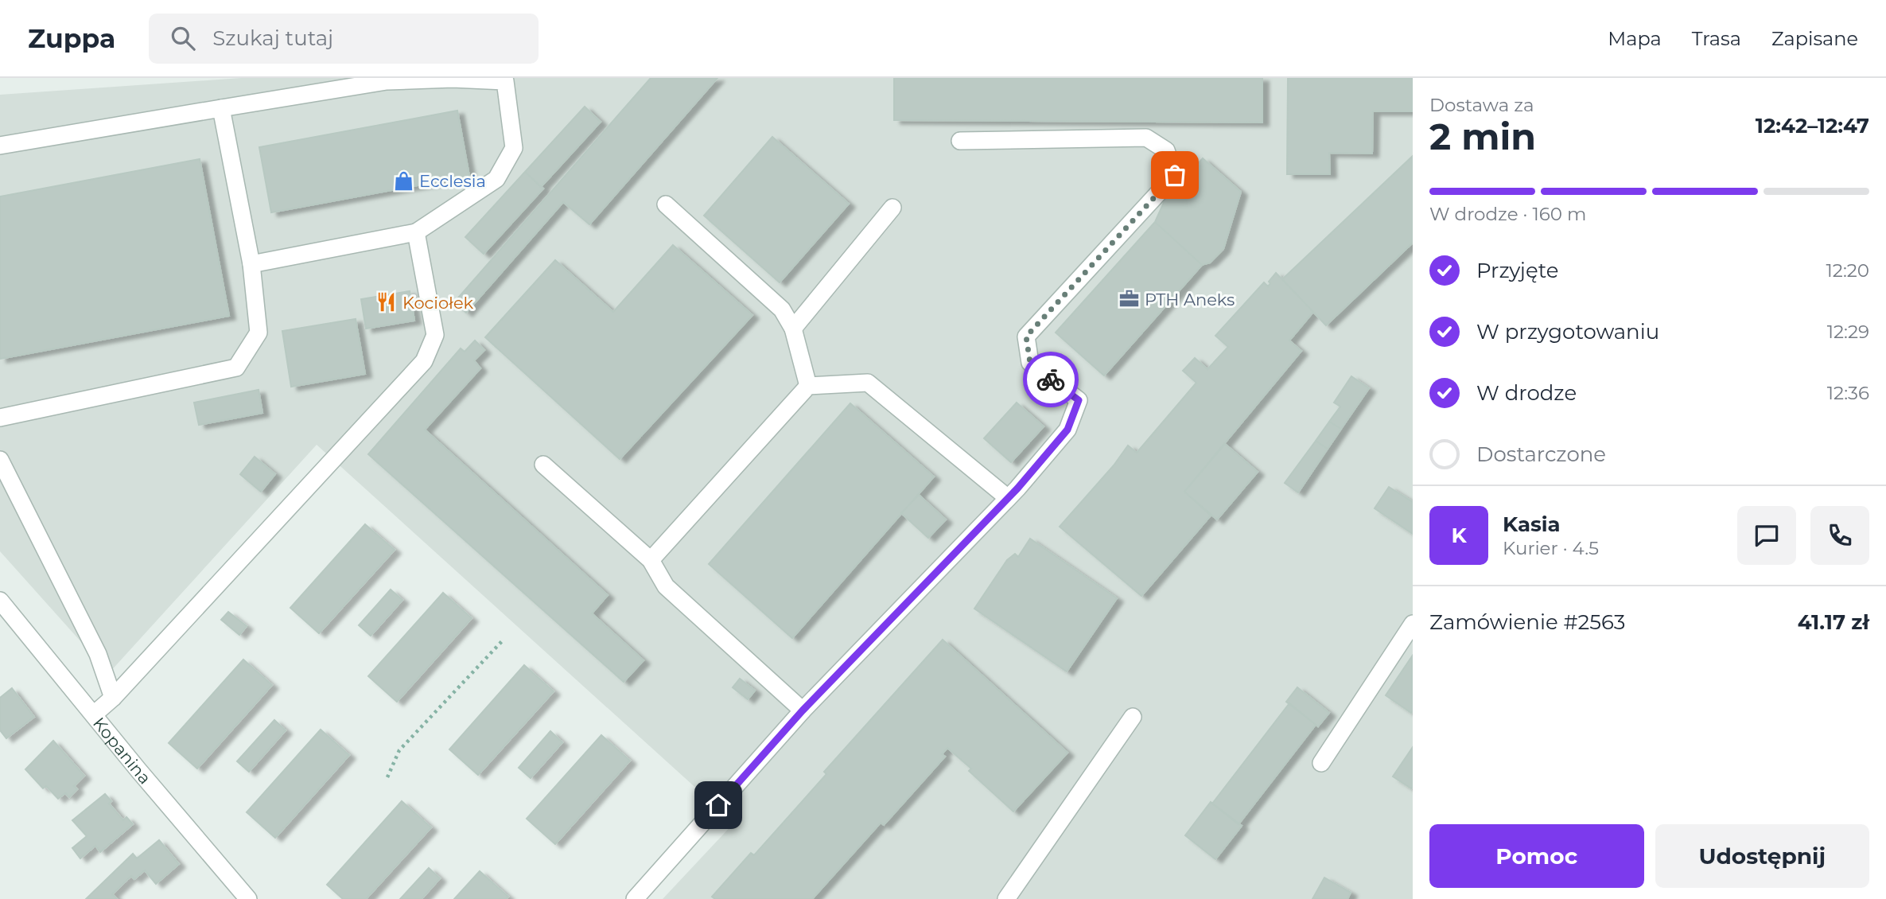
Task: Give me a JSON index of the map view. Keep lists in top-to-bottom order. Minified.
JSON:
{"streets":{"street":["Kopanina"]},"places":{"shop":["Ecclesia"],"office":["PTH Aneks"],"restaurant":["Kociołek"]},"page":{"header":"Zuppa","search":"Szukaj tutaj","nav":["Mapa","Trasa","Zapisane"],"heading":["2 min","Dostawa za","12:42–12:47"],"panel":["Kasia","Kurier · 4.5","Zamówienie #2563","41.17 zł"],"bar":"W drodze · 160 m","list":[["Przyjęte","12:20"],["W przygotowaniu","12:29"],["W drodze","12:36"],"Dostarczone"],"round":"K","buttons":["Pomoc","Udostępnij"]}}
